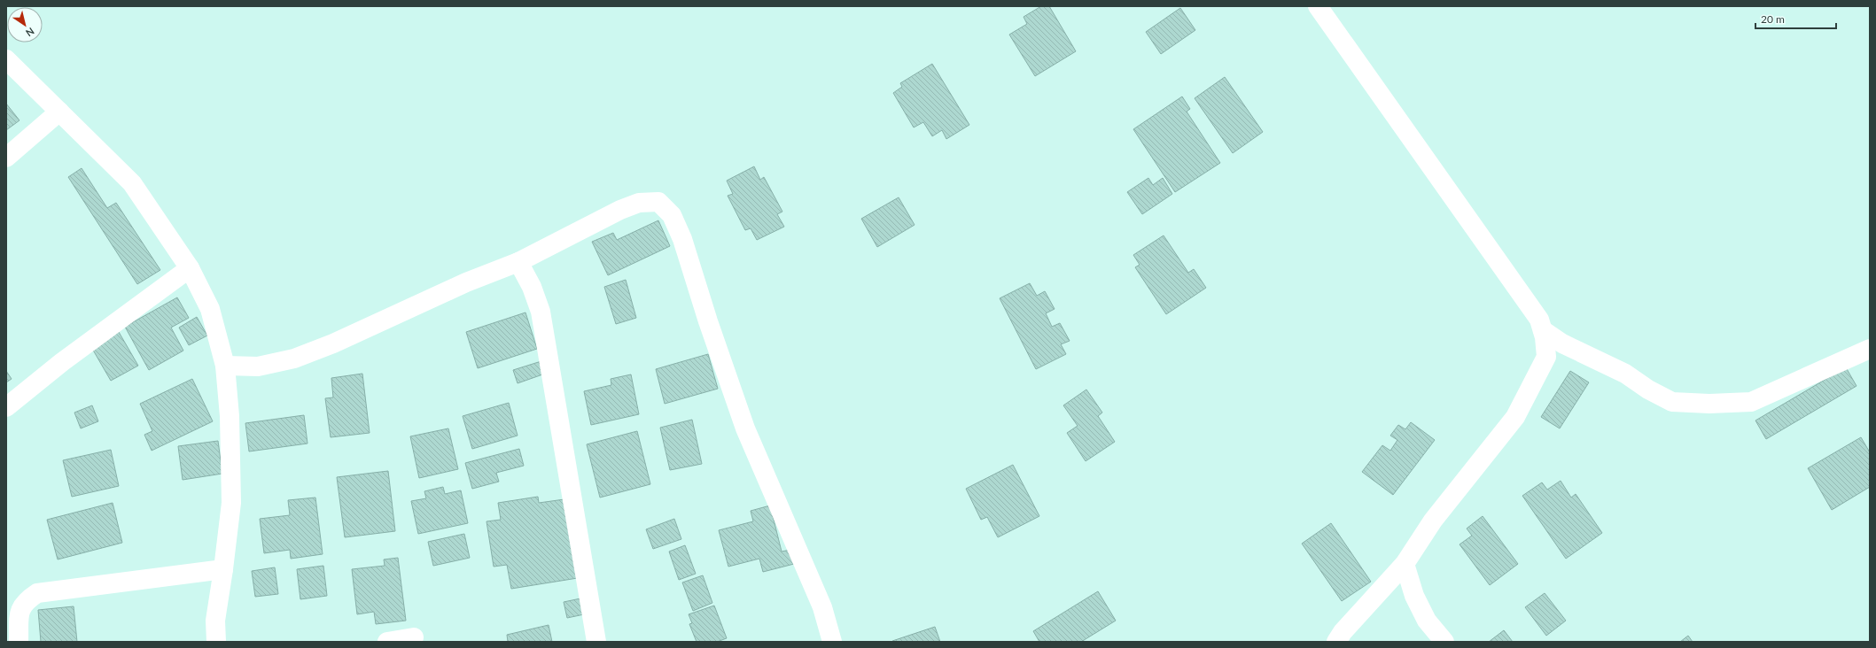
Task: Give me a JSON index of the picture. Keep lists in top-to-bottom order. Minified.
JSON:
{"scale_bar":"20 m","north":"bottom right"}
